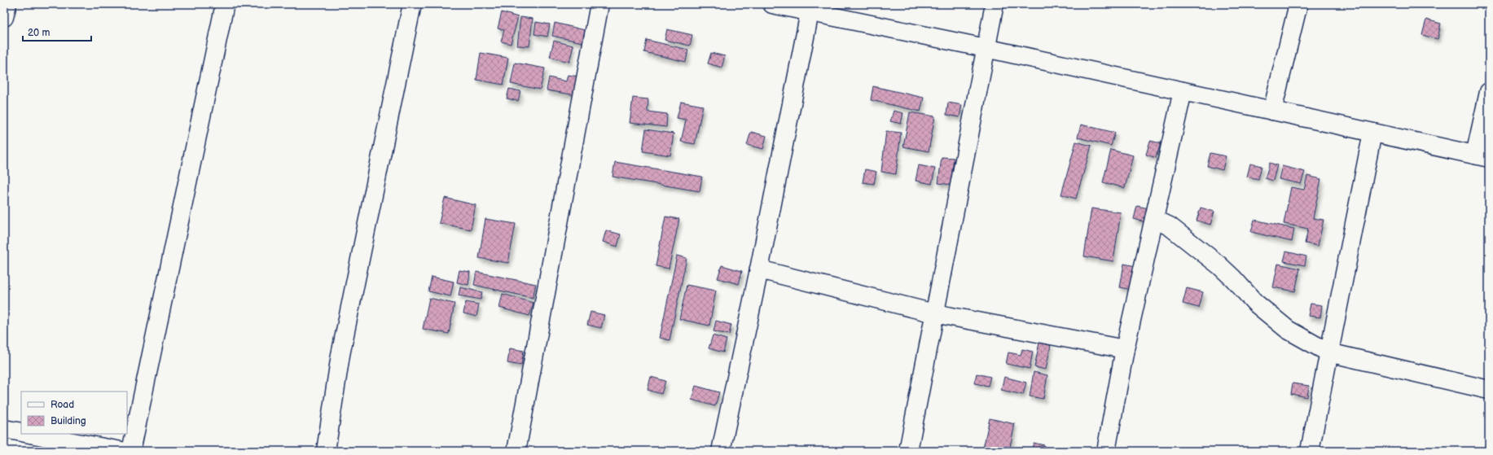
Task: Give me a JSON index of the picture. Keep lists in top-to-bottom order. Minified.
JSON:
{"legend":["Road","Building"],"scale_bar":"20 m"}
